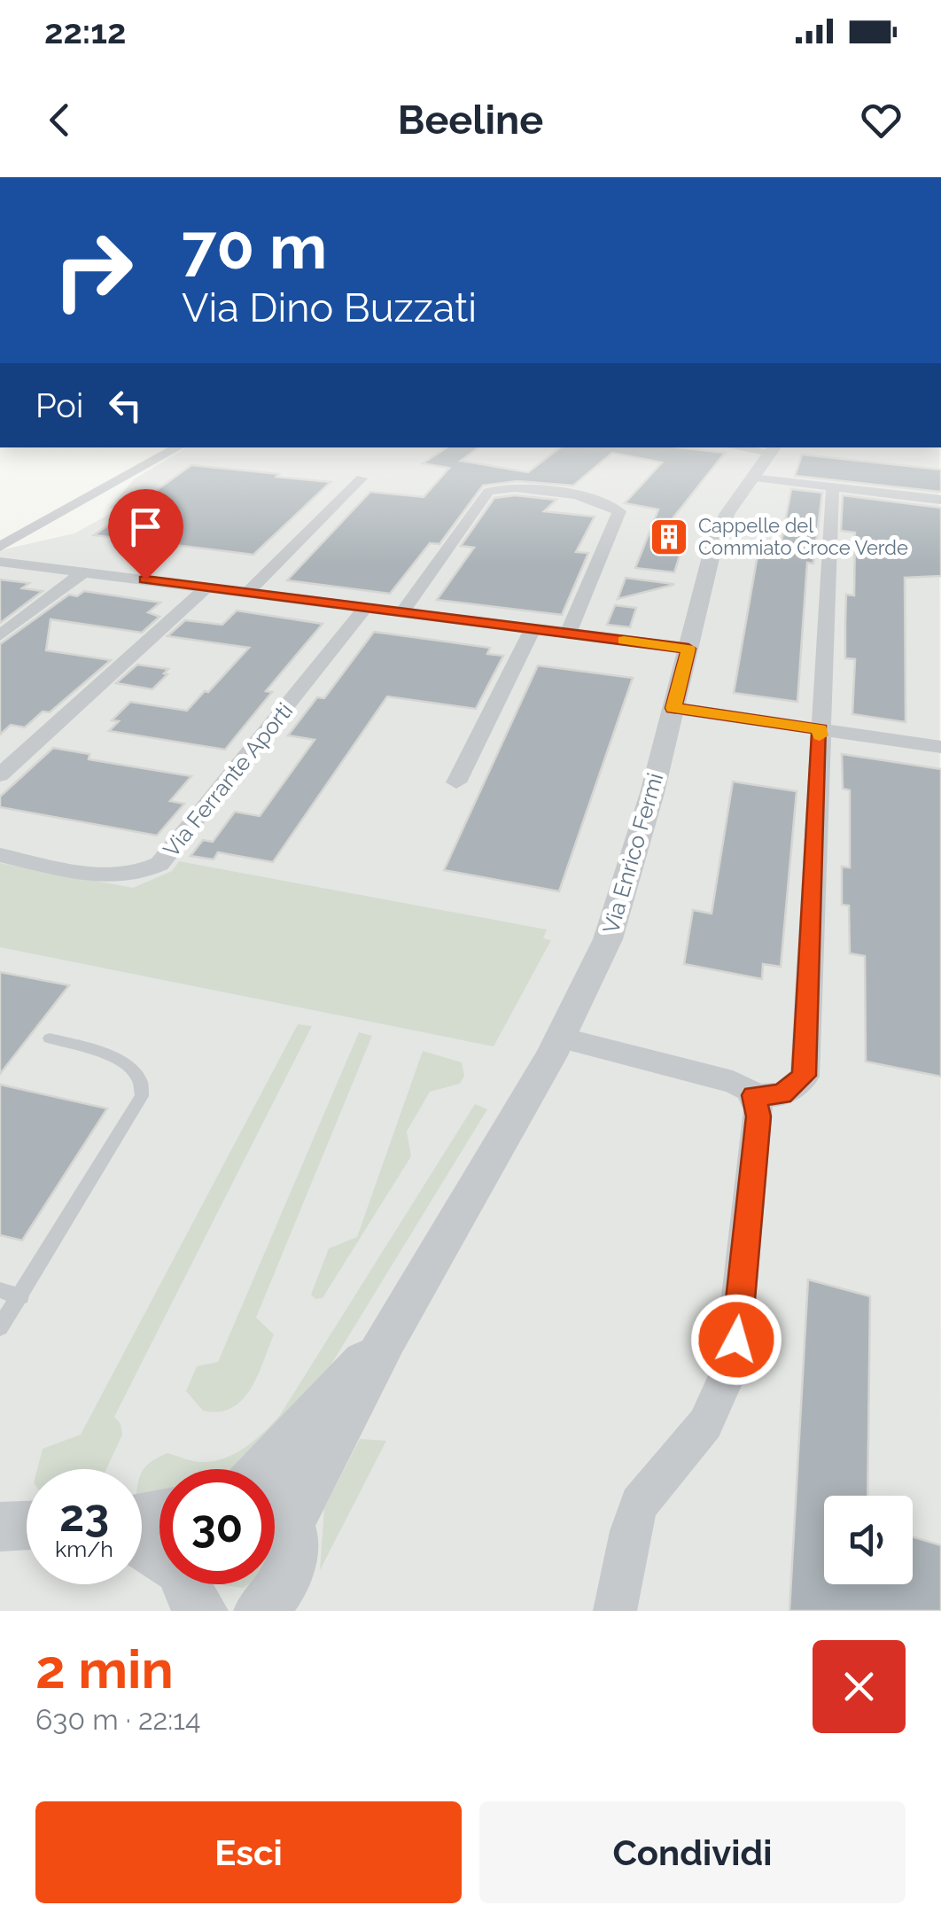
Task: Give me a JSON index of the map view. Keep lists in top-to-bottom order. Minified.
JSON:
{"streets":{"street":["Via Ferrante Aporti","Via Enrico Fermi"]},"places":{"building":["Cappelle del Commiato Croce Verde"]},"page":{"status":"22:12","header":"Beeline","turn":["70 m","Via Dino Buzzati"],"then":"Poi","speed":"23 km/h","limit":"30","heading":["2 min","630 m · 22:14"],"buttons":["Esci","Condividi"]}}
